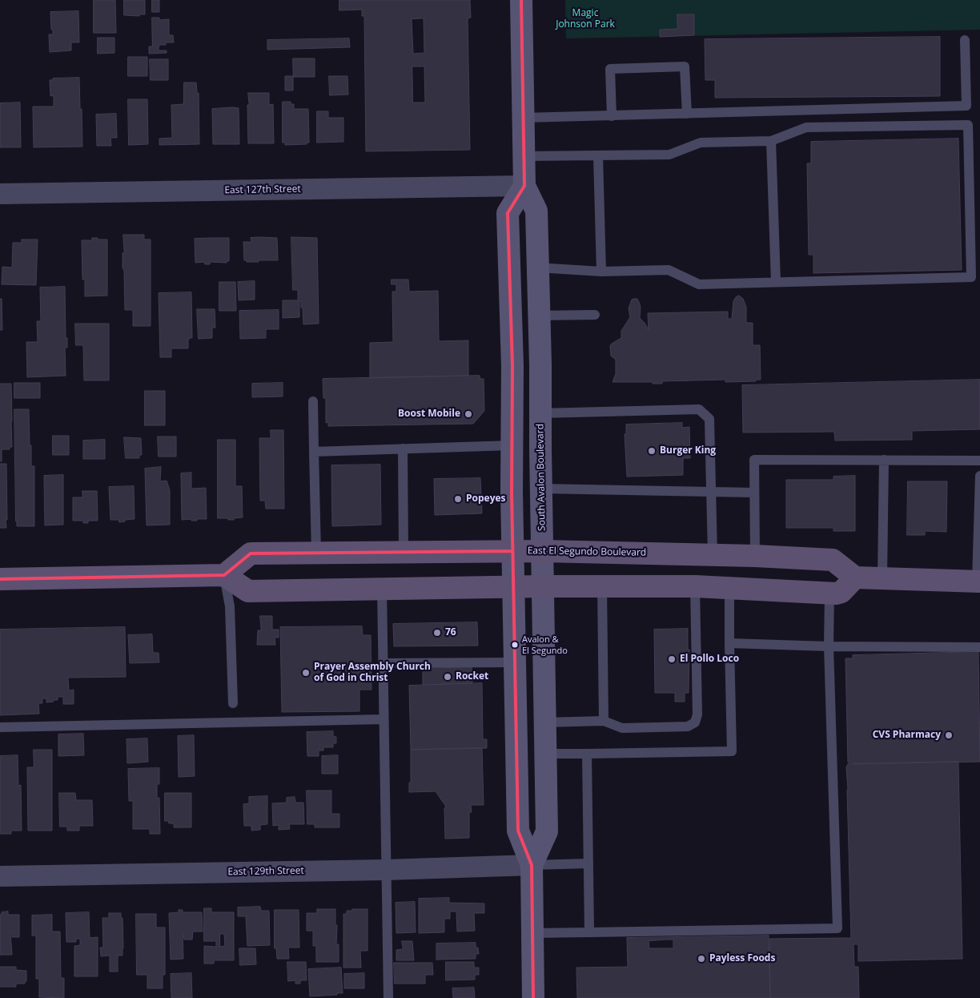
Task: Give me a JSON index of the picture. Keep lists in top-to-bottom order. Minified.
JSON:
{"streets":{"main road":["South Avalon Boulevard","East El Segundo Boulevard"],"street":["East 127th Street","East 129th Street"]},"crossings":[["East 127th Street","South Avalon Boulevard"],["South Avalon Boulevard","East El Segundo Boulevard"],["South Avalon Boulevard","East 129th Street"]],"parks":["Magic Johnson Park"],"places":["Boost Mobile","Burger King","Popeyes","76","Avalon & El Segundo","El Pollo Loco","Prayer Assembly Church of God in Christ","Rocket","CVS Pharmacy","Payless Foods"]}
